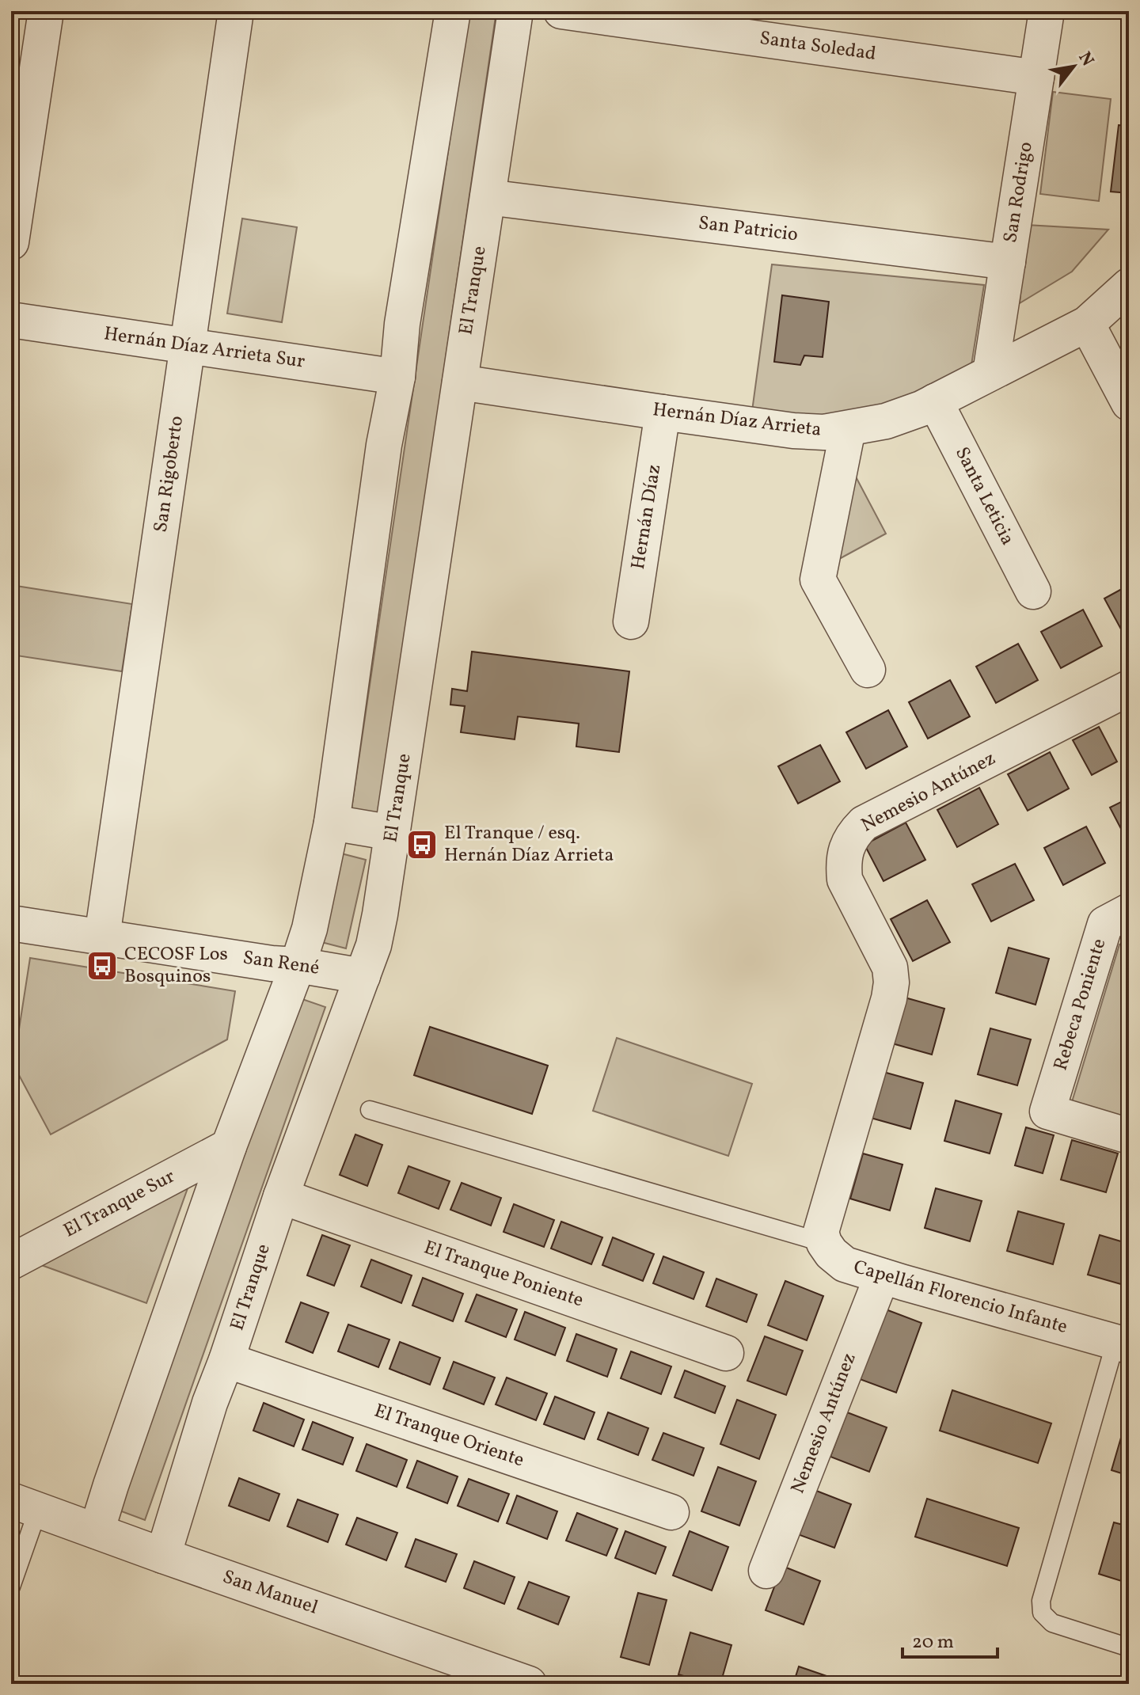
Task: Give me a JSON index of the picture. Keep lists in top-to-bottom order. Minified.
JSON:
{"streets":{"street":["Santa Soledad","San Rodrigo","San Patricio","El Tranque","Hernán Díaz Arrieta Sur","Hernán Díaz Arrieta","San Rigoberto","Santa Leticia","Hernán Díaz","Nemesio Antúnez","San René","Rebeca Poniente","El Tranque Sur","El Tranque Poniente","Capellán Florencio Infante","El Tranque Oriente","San Manuel"]},"crossings":[["Santa Soledad","San Rodrigo"],["San Rodrigo","San Patricio"],["San Rodrigo","Hernán Díaz Arrieta"],["San Patricio","El Tranque"],["El Tranque","Hernán Díaz Arrieta"],["El Tranque","San René"],["El Tranque","El Tranque Poniente"],["El Tranque","El Tranque Oriente"],["El Tranque","San Manuel"],["Hernán Díaz Arrieta Sur","San Rigoberto"],["Hernán Díaz Arrieta","Santa Leticia"],["Hernán Díaz Arrieta","Hernán Díaz"],["San Rigoberto","San René"],["Nemesio Antúnez","Capellán Florencio Infante"]],"places":{"bus stop":["El Tranque / esq. Hernán Díaz Arrieta","CECOSF Los Bosquinos"]},"scale_bar":"20 m","north":"top right"}
